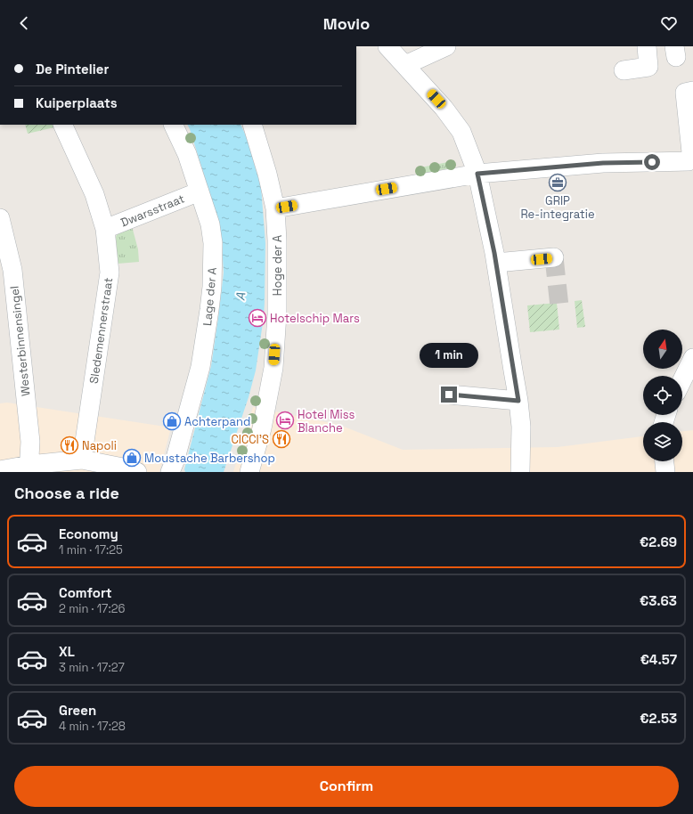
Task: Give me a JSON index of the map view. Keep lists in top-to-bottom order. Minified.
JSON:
{"streets":{"street":["Dwarsstraat","Hoge der A","Lage der A","Sledemennerstraat","Westerbinnensingel"]},"crossings":[["Dwarsstraat","Lage der A"],["Dwarsstraat","Sledemennerstraat"]],"water":["A"],"places":{"office":["GRIP Re-integratie"],"hotel":["Hotelschip Mars","Hotel Miss Blanche"],"shop":["Achterpand","Moustache Barbershop"],"restaurant":["CICCI'S","Napoli"]},"north":"top","page":{"header":"Movio","banner":["De Pintelier","Kuiperplaats"],"bubble":"1 min","heading":"Choose a ride","list":[{"name":"Economy","note":"1 min · 17:25","value":"€2.69"},{"name":"Comfort","note":"2 min · 17:26","value":"€3.63"},{"name":"XL","note":"3 min · 17:27","value":"€4.57"},{"name":"Green","note":"4 min · 17:28","value":"€2.53"}],"buttons":"Confirm"}}
